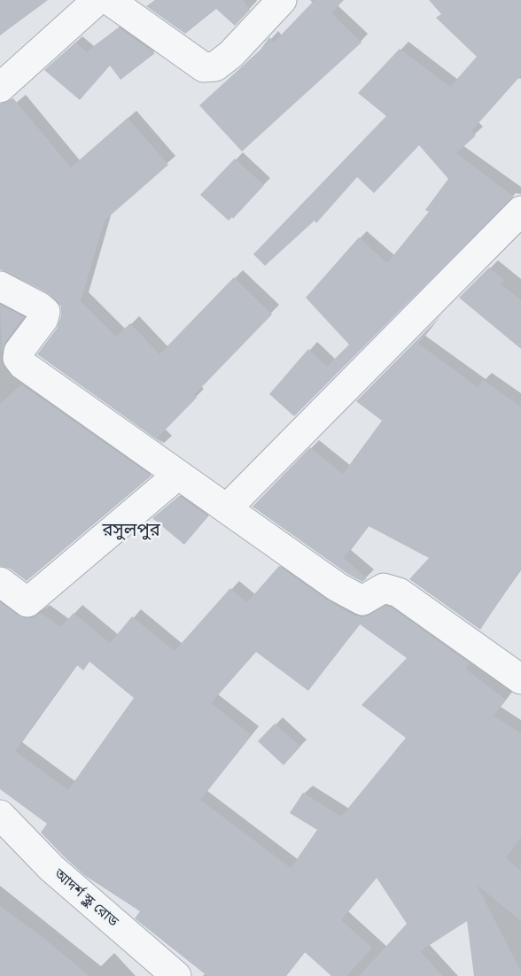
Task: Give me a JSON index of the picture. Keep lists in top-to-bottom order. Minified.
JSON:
{"streets":{"street":["আদর্শ স্কুল রোড"]},"districts":["রসুলপুর"]}
